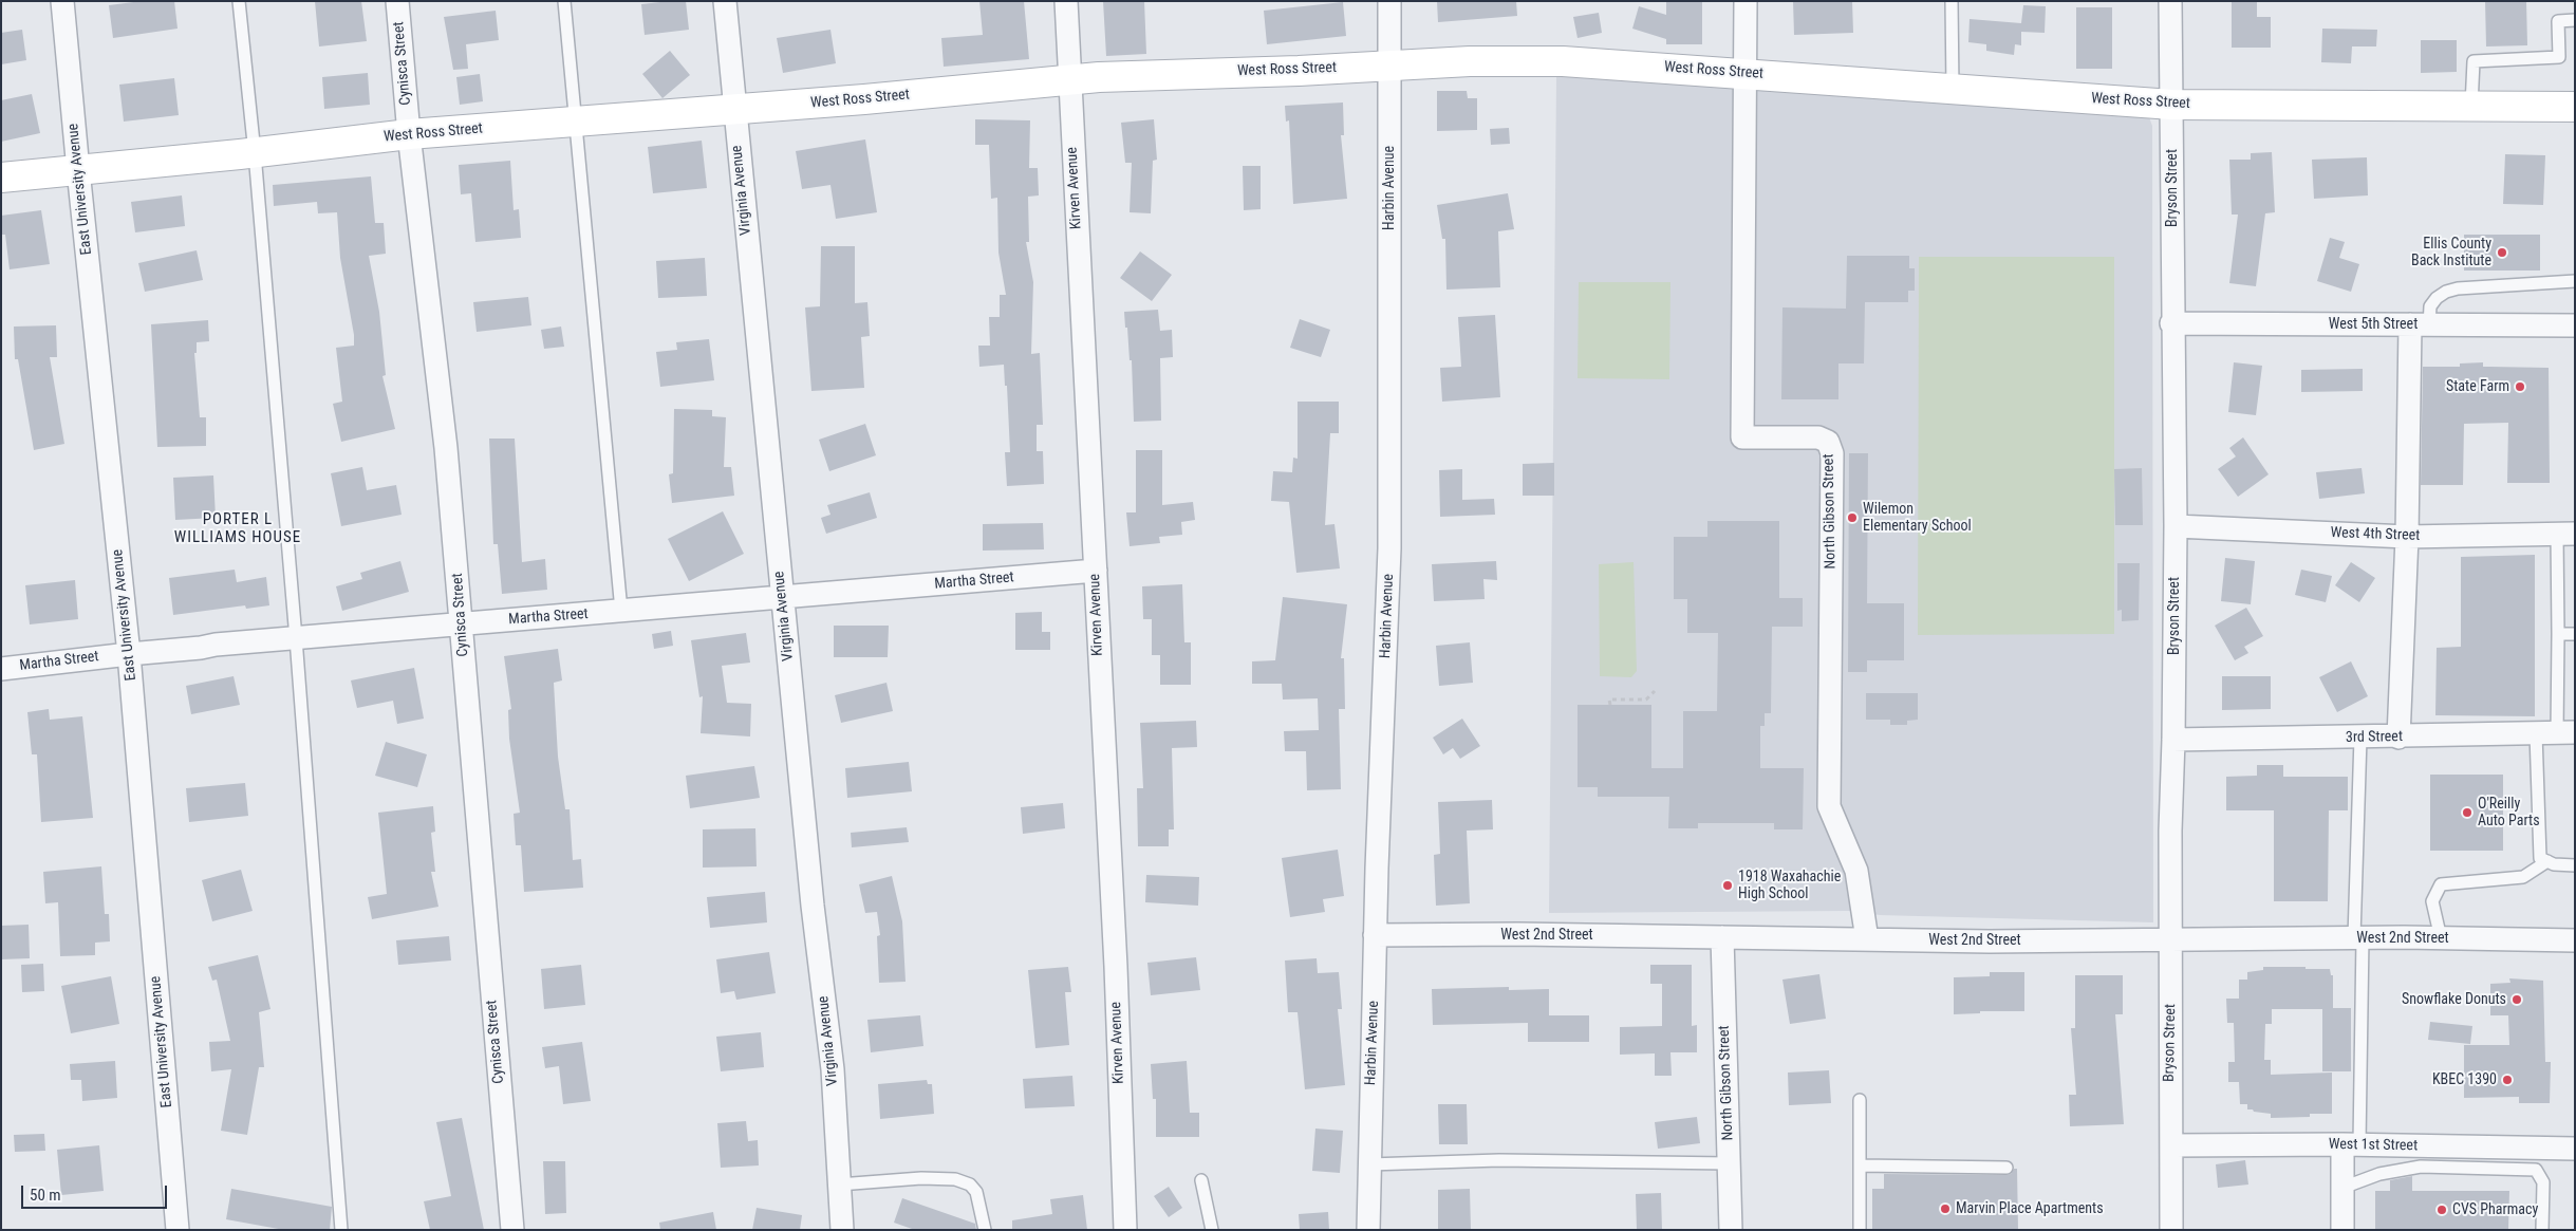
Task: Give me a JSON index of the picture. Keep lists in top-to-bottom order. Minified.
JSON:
{"streets":{"street":["Cynisca Street","West Ross Street","Kirven Avenue","Harbin Avenue","Bryson Street","East University Avenue","Virginia Avenue","West 5th Street","North Gibson Street","West 4th Street","Martha Street","3rd Street","West 2nd Street","West 1st Street"]},"crossings":[["Cynisca Street","West Ross Street"],["Cynisca Street","Martha Street"],["West Ross Street","Kirven Avenue"],["West Ross Street","Harbin Avenue"],["West Ross Street","Bryson Street"],["West Ross Street","East University Avenue"],["West Ross Street","Virginia Avenue"],["West Ross Street","North Gibson Street"],["Kirven Avenue","Martha Street"],["Harbin Avenue","West 2nd Street"],["Bryson Street","West 5th Street"],["Bryson Street","West 4th Street"],["Bryson Street","3rd Street"],["Bryson Street","West 2nd Street"],["Bryson Street","West 1st Street"],["East University Avenue","Martha Street"],["Virginia Avenue","Martha Street"],["North Gibson Street","West 2nd Street"]],"districts":["PORTER L WILLIAMS HOUSE"],"places":["Ellis County Back Institute","State Farm","Wilemon Elementary School","O'Reilly Auto Parts","1918 Waxahachie High School","Snowflake Donuts","KBEC 1390","Marvin Place Apartments","CVS Pharmacy"],"scale_bar":"50 m"}
